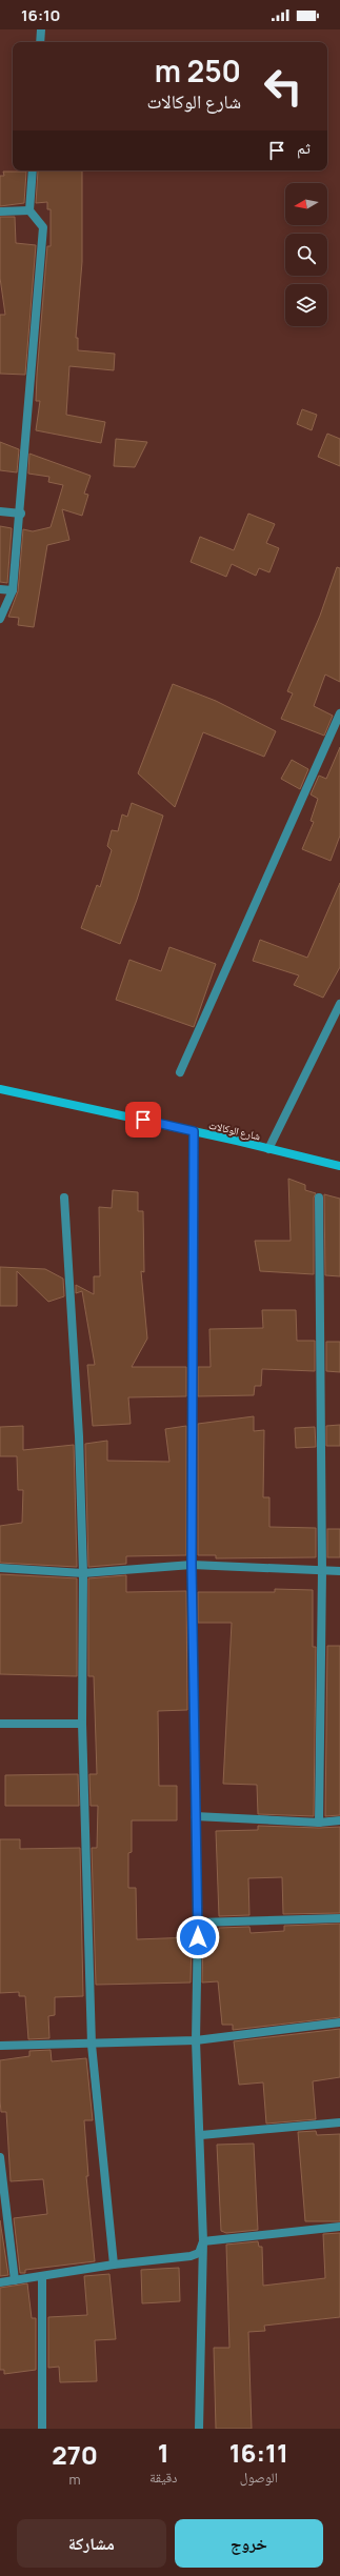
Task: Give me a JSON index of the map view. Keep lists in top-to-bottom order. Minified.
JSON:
{"streets":{"street":["شارع الوكالات"]},"north":"left","page":{"status":"16:10","turn":["250 m","شارع الوكالات"],"then":"ثم","eta":["16:11","الوصول","1","دقيقة","270","m"],"buttons":["خروج","مشاركة"]}}
